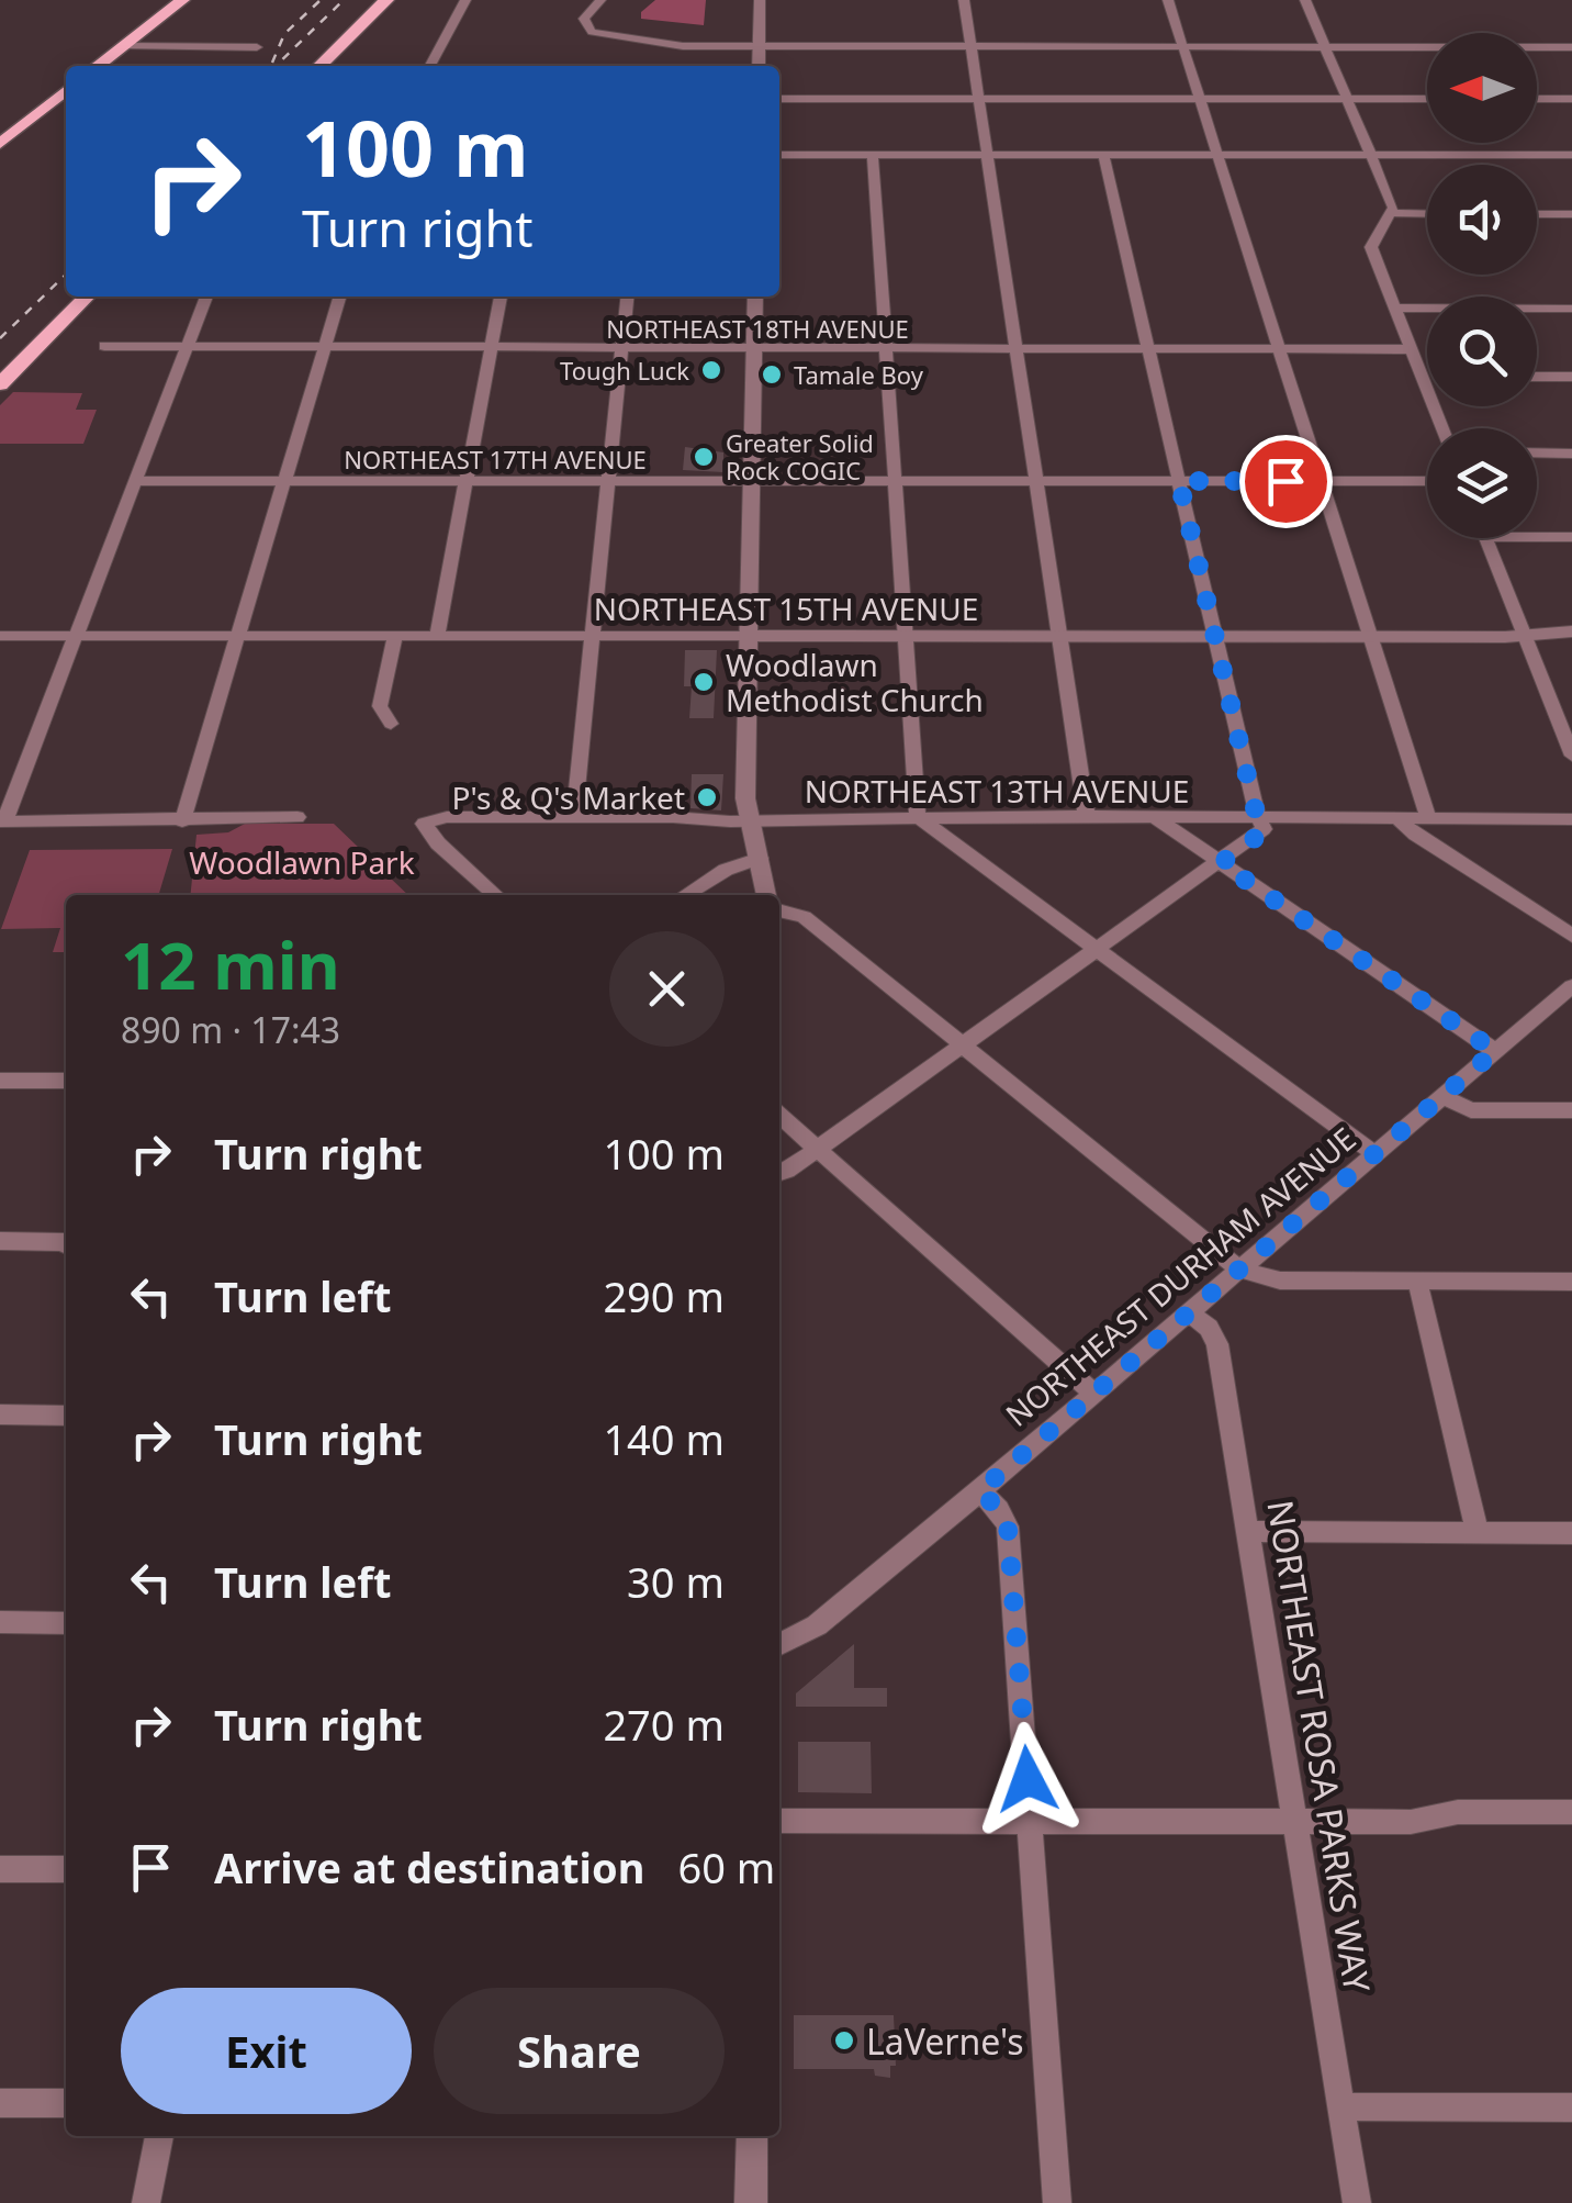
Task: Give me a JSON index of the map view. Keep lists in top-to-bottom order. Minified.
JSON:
{"streets":{"street":["NORTHEAST 18TH AVENUE","NORTHEAST 17TH AVENUE","NORTHEAST 15TH AVENUE","NORTHEAST 13TH AVENUE","NORTHEAST DURHAM AVENUE","NORTHEAST ROSA PARKS WAY"]},"crossings":[["NORTHEAST DURHAM AVENUE","NORTHEAST ROSA PARKS WAY"]],"parks":["Woodlawn Park"],"places":["Tough Luck","Tamale Boy","Greater Solid Rock COGIC","Woodlawn Methodist Church","P's & Q's Market","LaVerne's"],"north":"left","page":{"turn":["100 m","Turn right"],"heading":["12 min","890 m · 17:43"],"list":[{"name":"Turn right","value":"100 m"},{"name":"Turn left","value":"290 m"},{"name":"Turn right","value":"140 m"},{"name":"Turn left","value":"30 m"},{"name":"Turn right","value":"270 m"},{"name":"Arrive at destination","value":"60 m"}],"buttons":["Exit","Share"]}}
